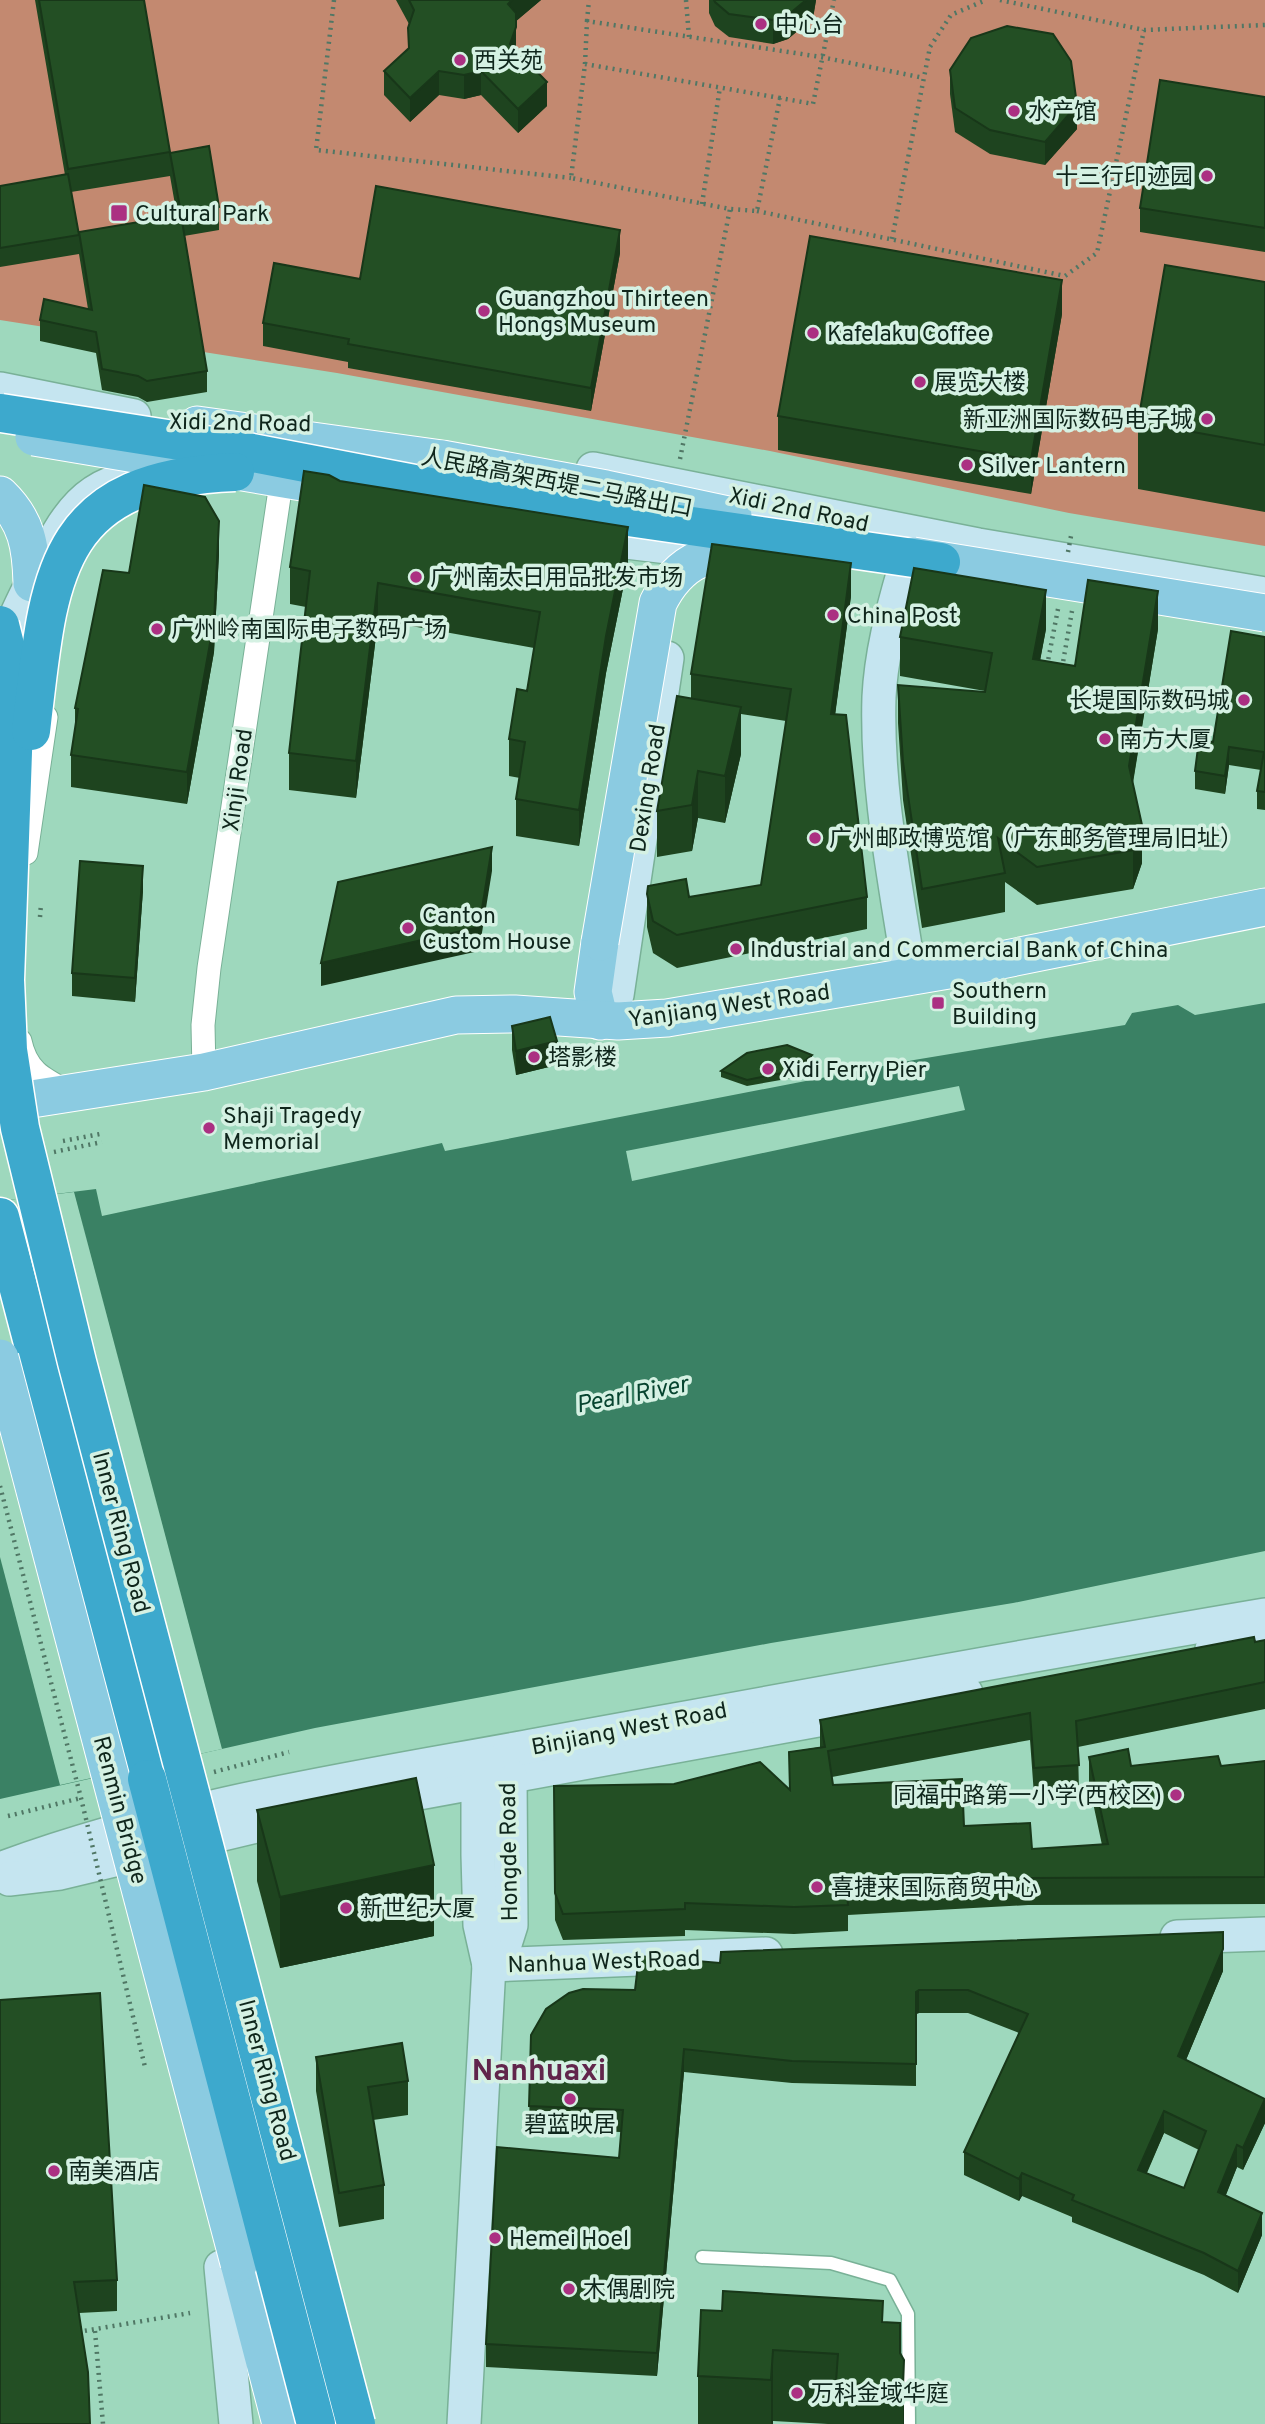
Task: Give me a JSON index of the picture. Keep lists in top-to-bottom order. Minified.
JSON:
{"streets":{"highway":["Inner Ring Road"],"main road":["Xidi 2nd Road","人民路高架西堤二马路出口","Dexing Road","Yanjiang West Road","Binjiang West Road","Renmin Bridge","Hongde Road","Nanhua West Road"],"street":["Xinji Road"]},"crossings":[["Xidi 2nd Road","人民路高架西堤二马路出口"],["Xidi 2nd Road","Xinji Road"],["Xidi 2nd Road","Dexing Road"],["Xinji Road","Yanjiang West Road"],["Dexing Road","Yanjiang West Road"],["Binjiang West Road","Hongde Road"],["Hongde Road","Nanhua West Road"]],"districts":["Nanhuaxi"],"water":["Pearl River"],"places":{"other":["中心台","西关苑","水产馆","十三行印迹园","Guangzhou Thirteen Hongs Museum","Kafelaku Coffee","展览大楼","新亚洲国际数码电子城","Silver Lantern","广州南太日用品批发市场","China Post","广州岭南国际电子数码广场","长堤国际数码城","南方大厦","广州邮政博览馆（广东邮务管理局旧址）","Canton Custom House","Industrial and Commercial Bank of China","塔影楼","Xidi Ferry Pier","Shaji Tragedy Memorial","同福中路第一小学(西校区)","喜捷来国际商贸中心","新世纪大厦","碧蓝映居","南美酒店","Hemei Hoel","木偶剧院","万科金域华庭"],"transit":["Cultural Park","Southern Building"]}}
